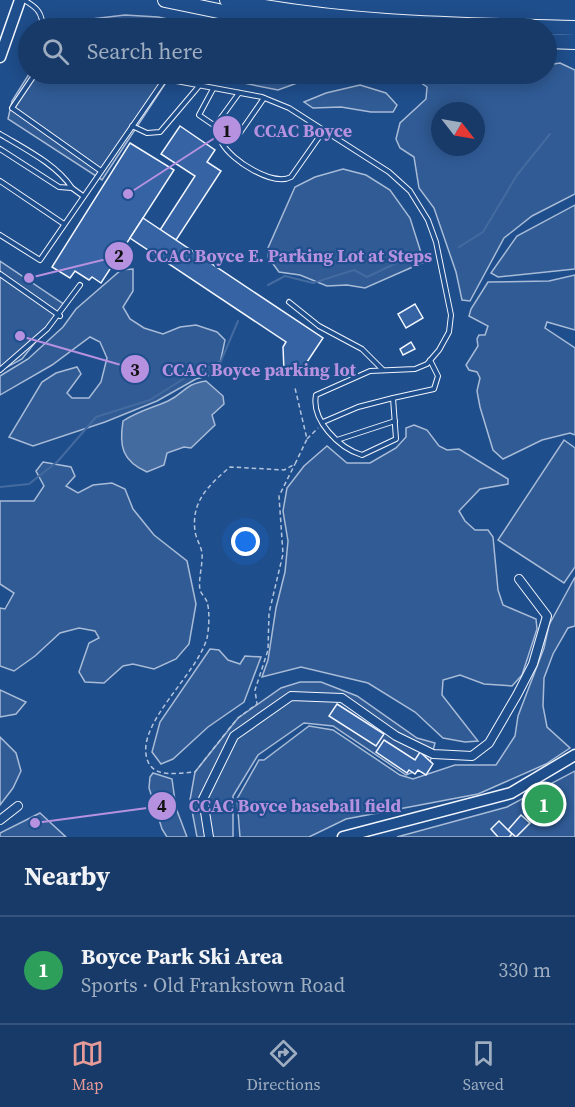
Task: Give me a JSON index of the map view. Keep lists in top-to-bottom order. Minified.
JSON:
{"places":["CCAC Boyce","CCAC Boyce E. Parking Lot at Steps","CCAC Boyce parking lot","CCAC Boyce baseball field"],"north":"bottom right","page":{"search":"Search here","pins":"1","heading":"Nearby","list":[{"mark":"1","name":"Boyce Park Ski Area","note":"Sports · Old Frankstown Road","value":"330 m"}],"nav":["Map","Directions","Saved"]}}
